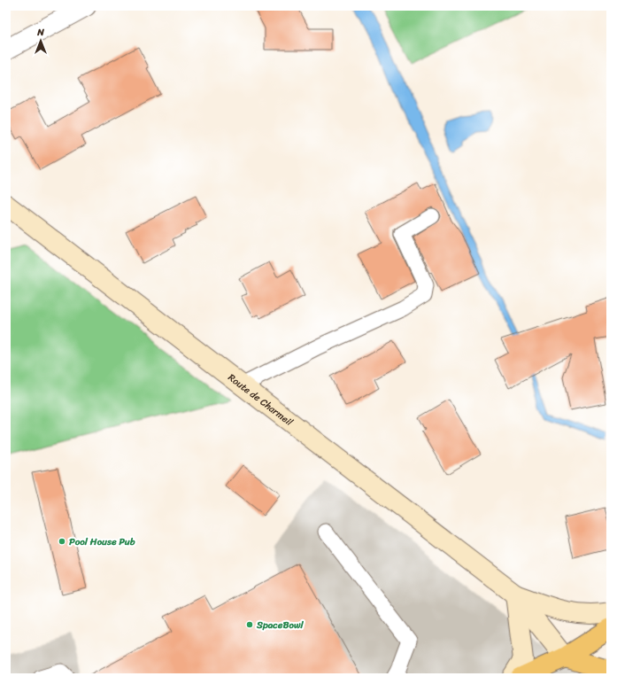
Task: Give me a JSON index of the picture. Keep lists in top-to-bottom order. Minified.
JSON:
{"streets":{"main road":["Route de Charmeil"]},"places":["Pool House Pub","SpaceBowl"],"north":"top"}
